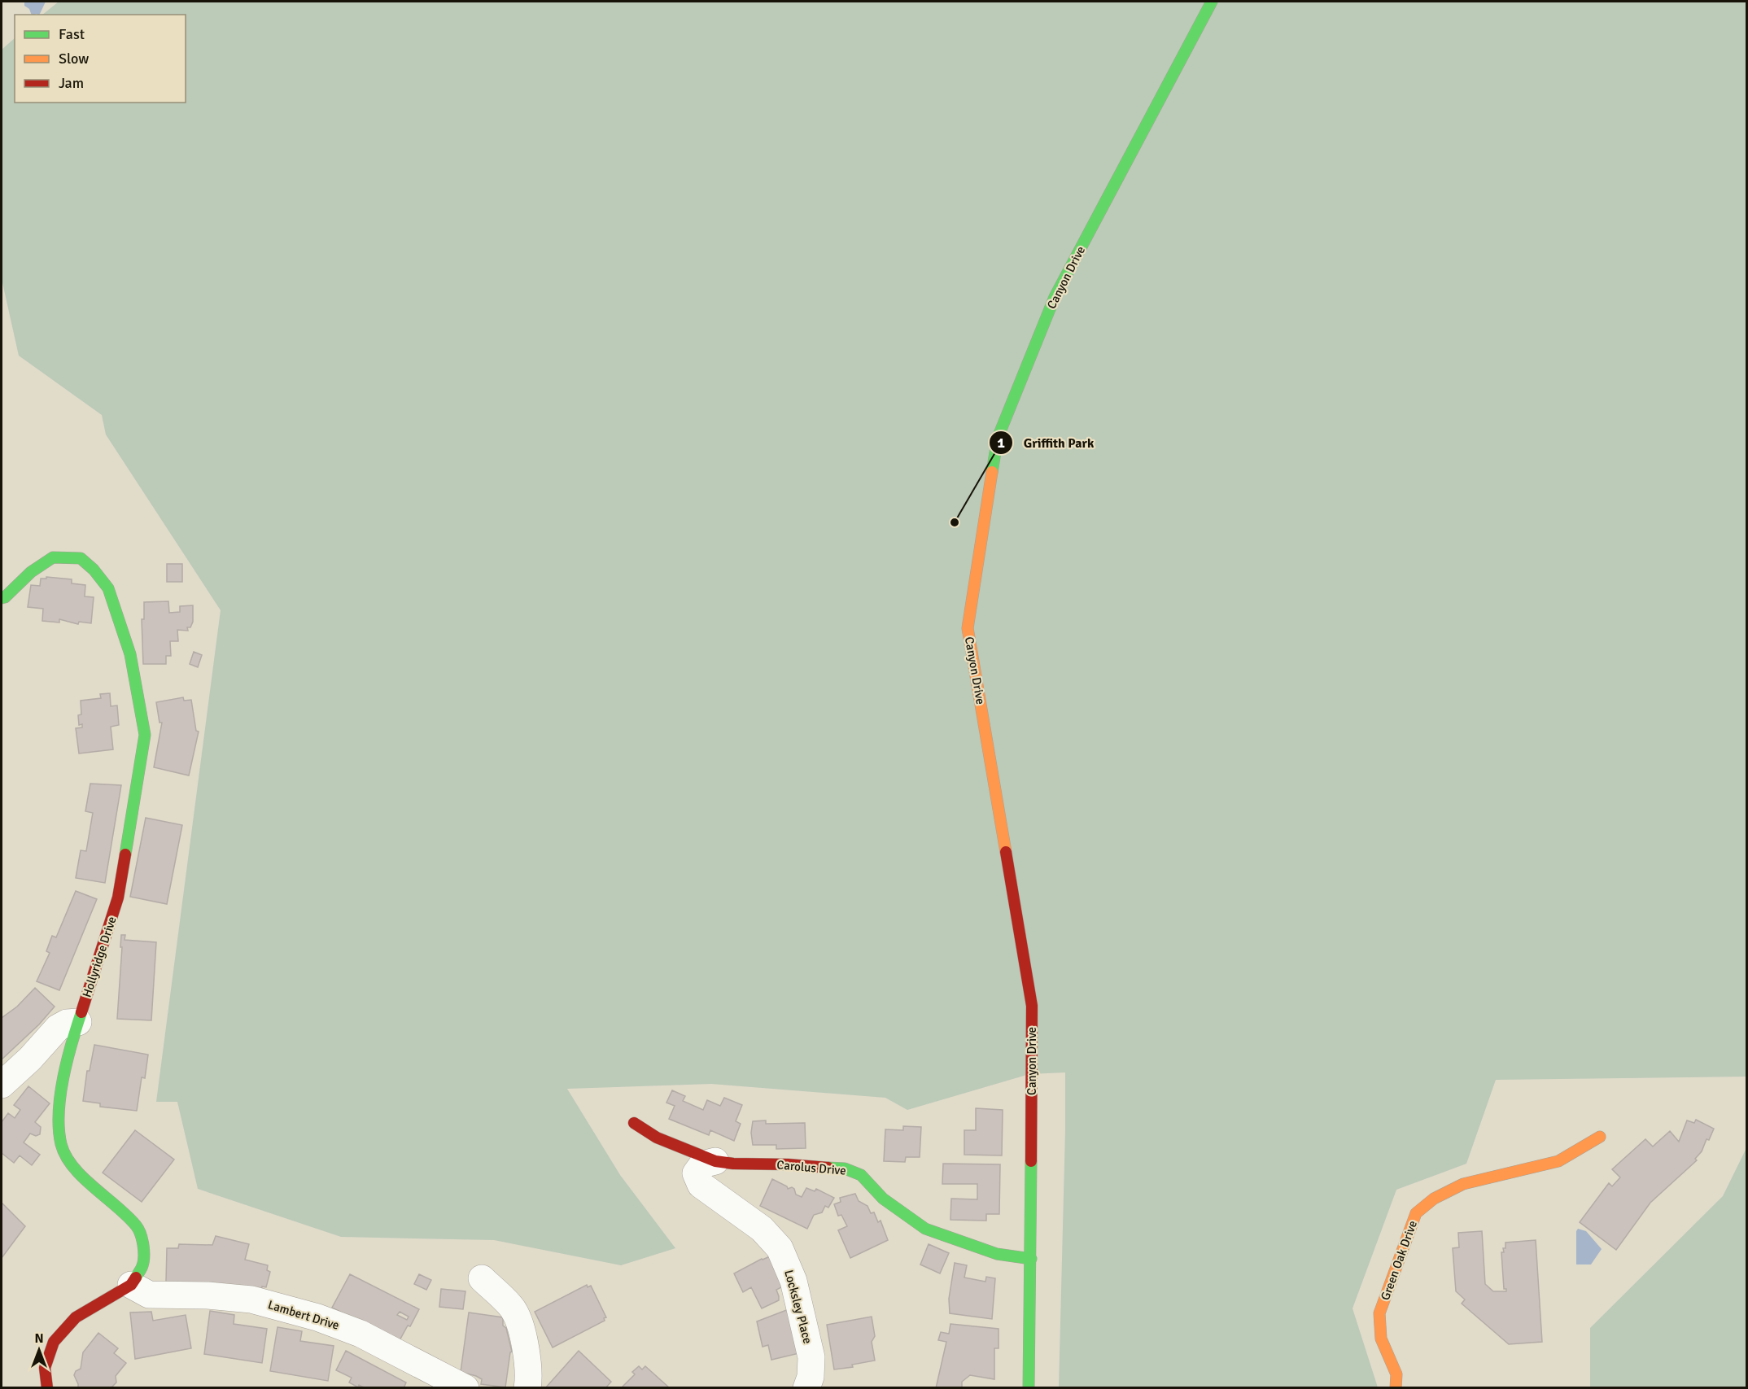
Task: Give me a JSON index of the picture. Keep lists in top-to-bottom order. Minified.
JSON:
{"streets":{"street":["Canyon Drive","Hollyridge Drive","Carolus Drive","Green Oak Drive","Locksley Place","Lambert Drive"]},"crossings":[["Canyon Drive","Carolus Drive"],["Hollyridge Drive","Lambert Drive"],["Carolus Drive","Locksley Place"]],"places":["Griffith Park"],"legend":["Fast","Slow","Jam"],"north":"top"}
